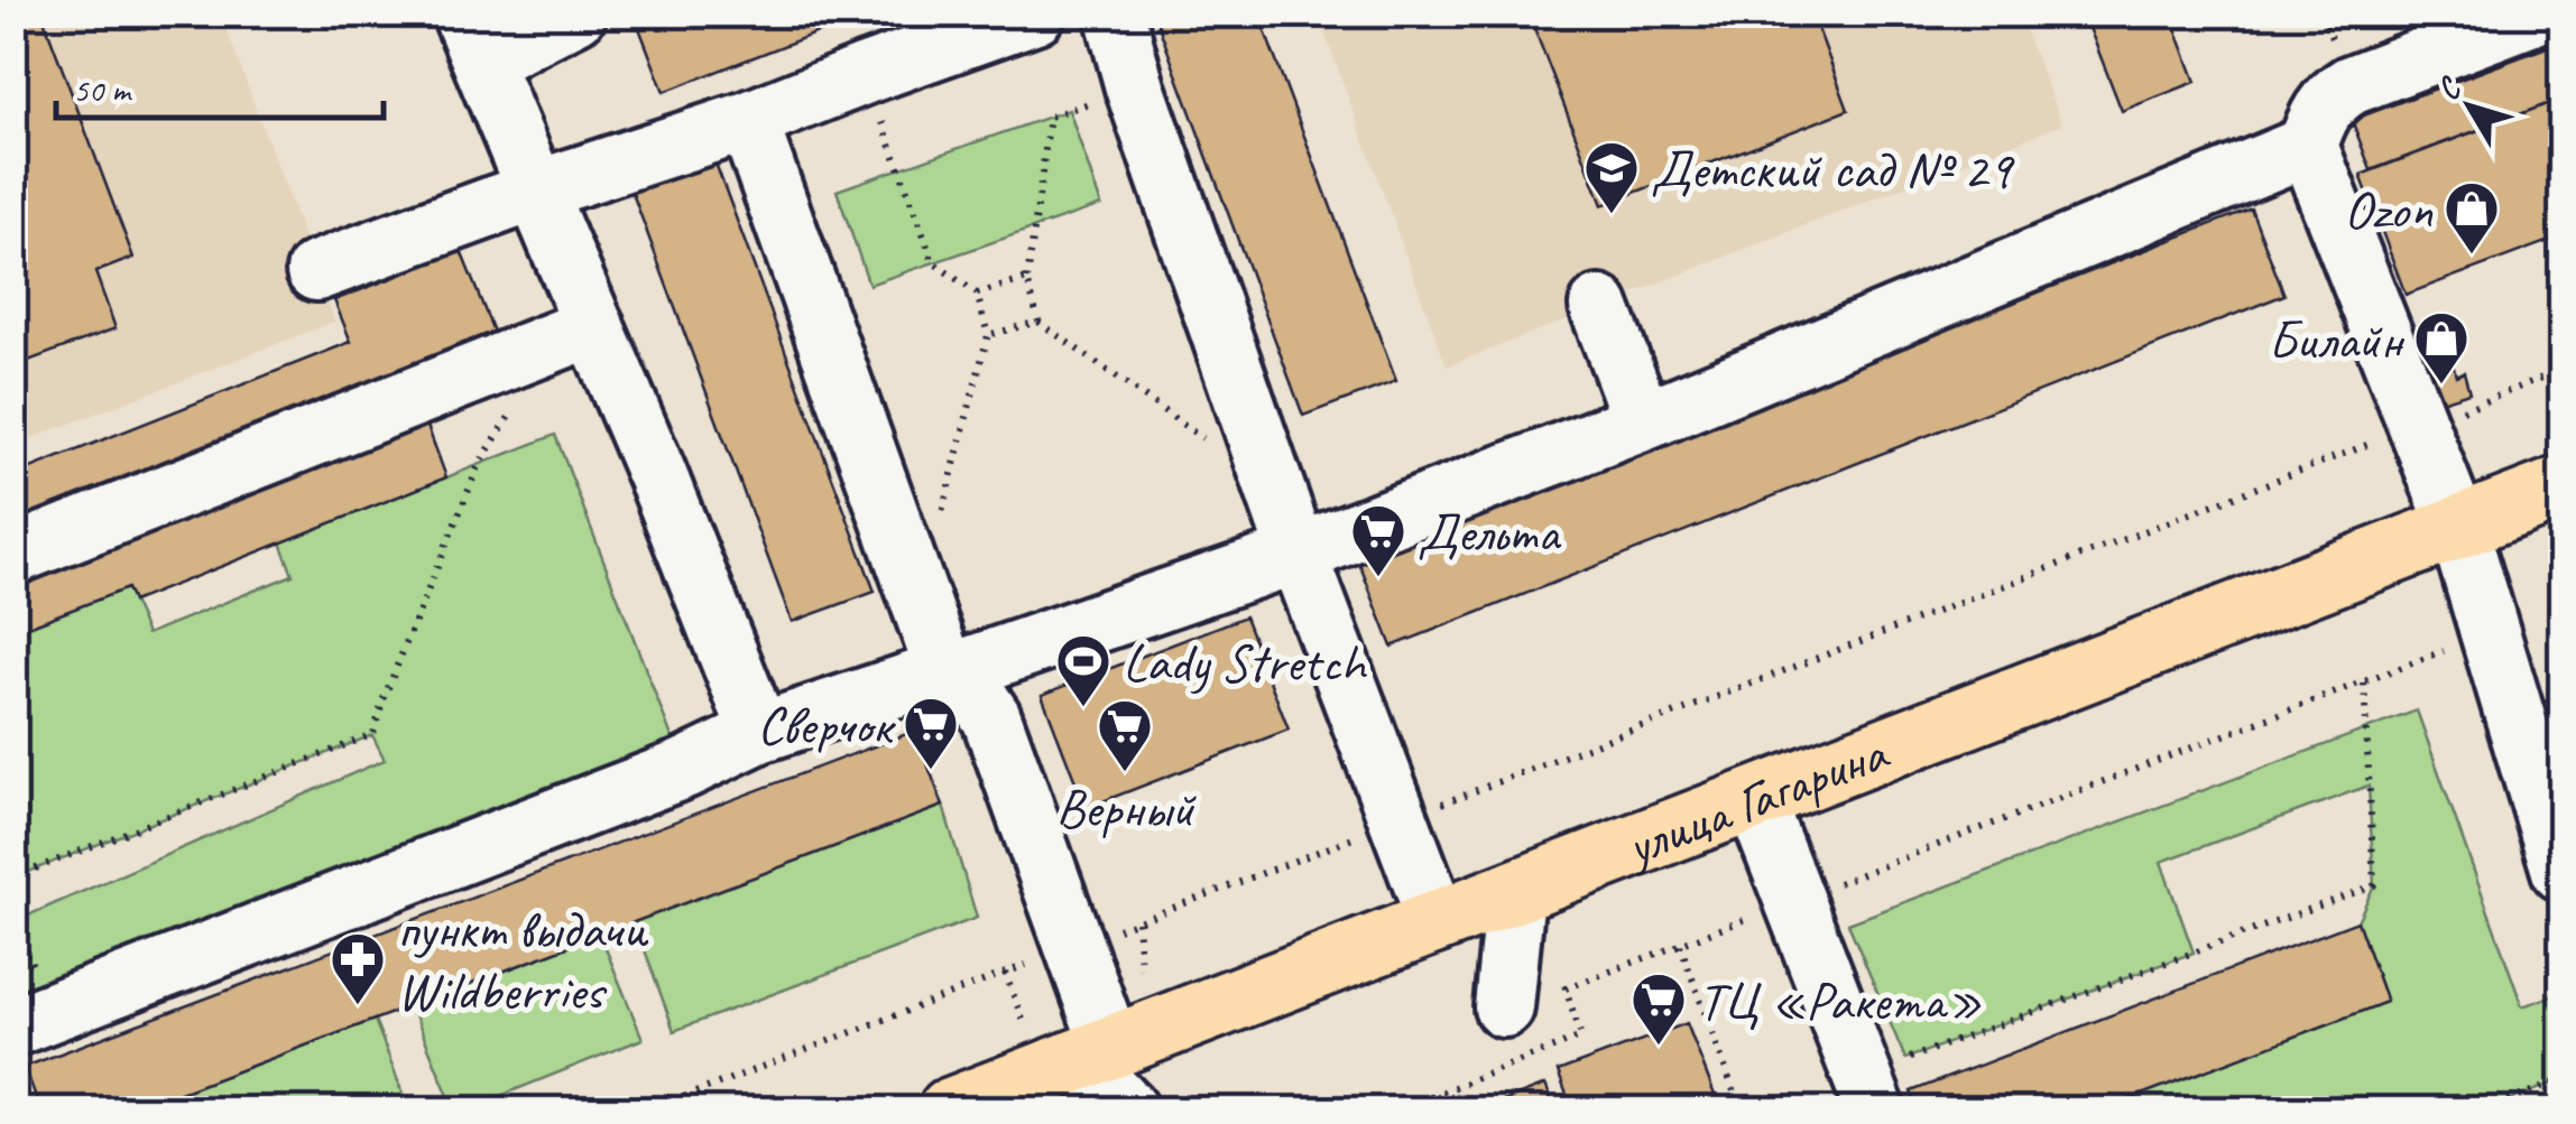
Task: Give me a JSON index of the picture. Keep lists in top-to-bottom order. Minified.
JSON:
{"streets":{"main road":["улица Гагарина"]},"places":{"school or university":["Детский сад № 29"],"shop":["Ozon","Билайн"],"supermarket":["Дельта","Сверчок","Верный","ТЦ «Ракета»"],"sports":["Lady Stretch"],"pharmacy":["пункт выдачи Wildberries"]},"scale_bar":"50 m","north":"top left"}
